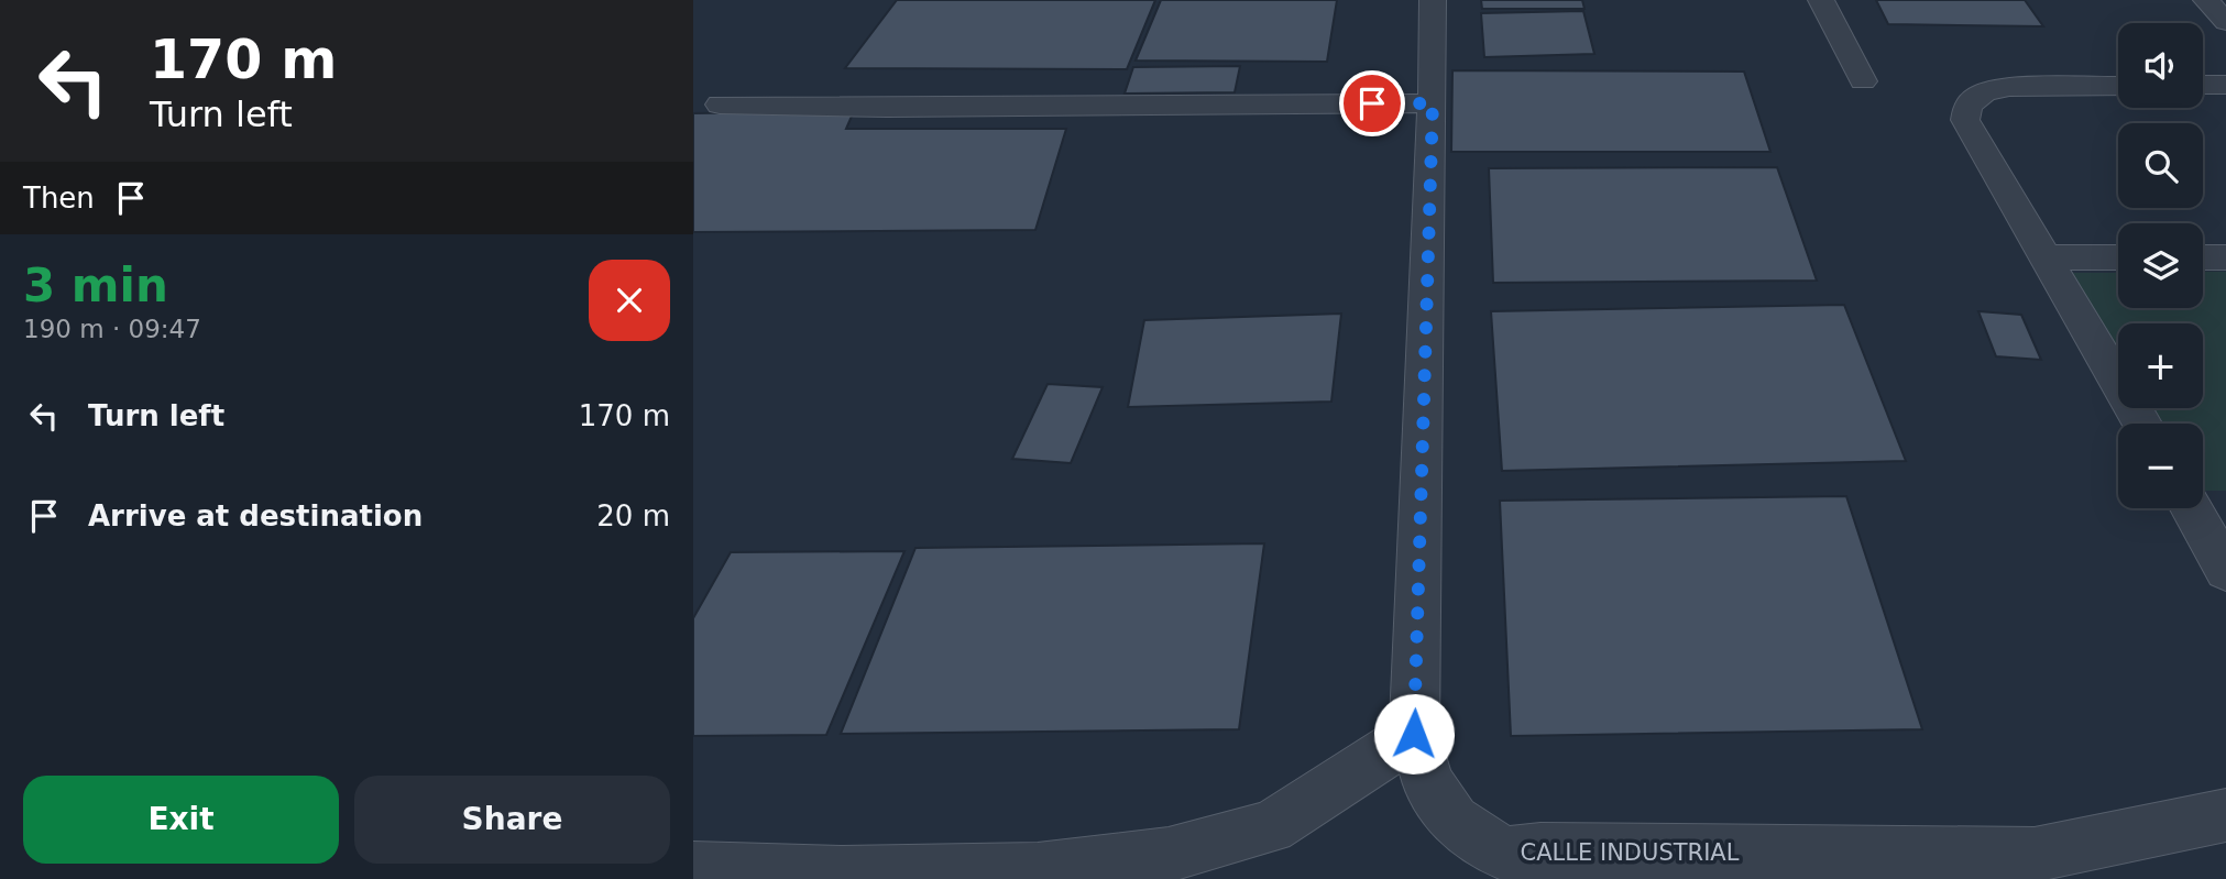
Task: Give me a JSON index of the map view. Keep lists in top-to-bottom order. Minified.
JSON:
{"streets":{"street":["CALLE INDUSTRIAL"]},"page":{"turn":["170 m","Turn left"],"map_buttons":["+","−"],"then":"Then","heading":["3 min","190 m · 09:47"],"list":[{"name":"Turn left","value":"170 m"},{"name":"Arrive at destination","value":"20 m"}],"buttons":["Exit","Share"]}}
